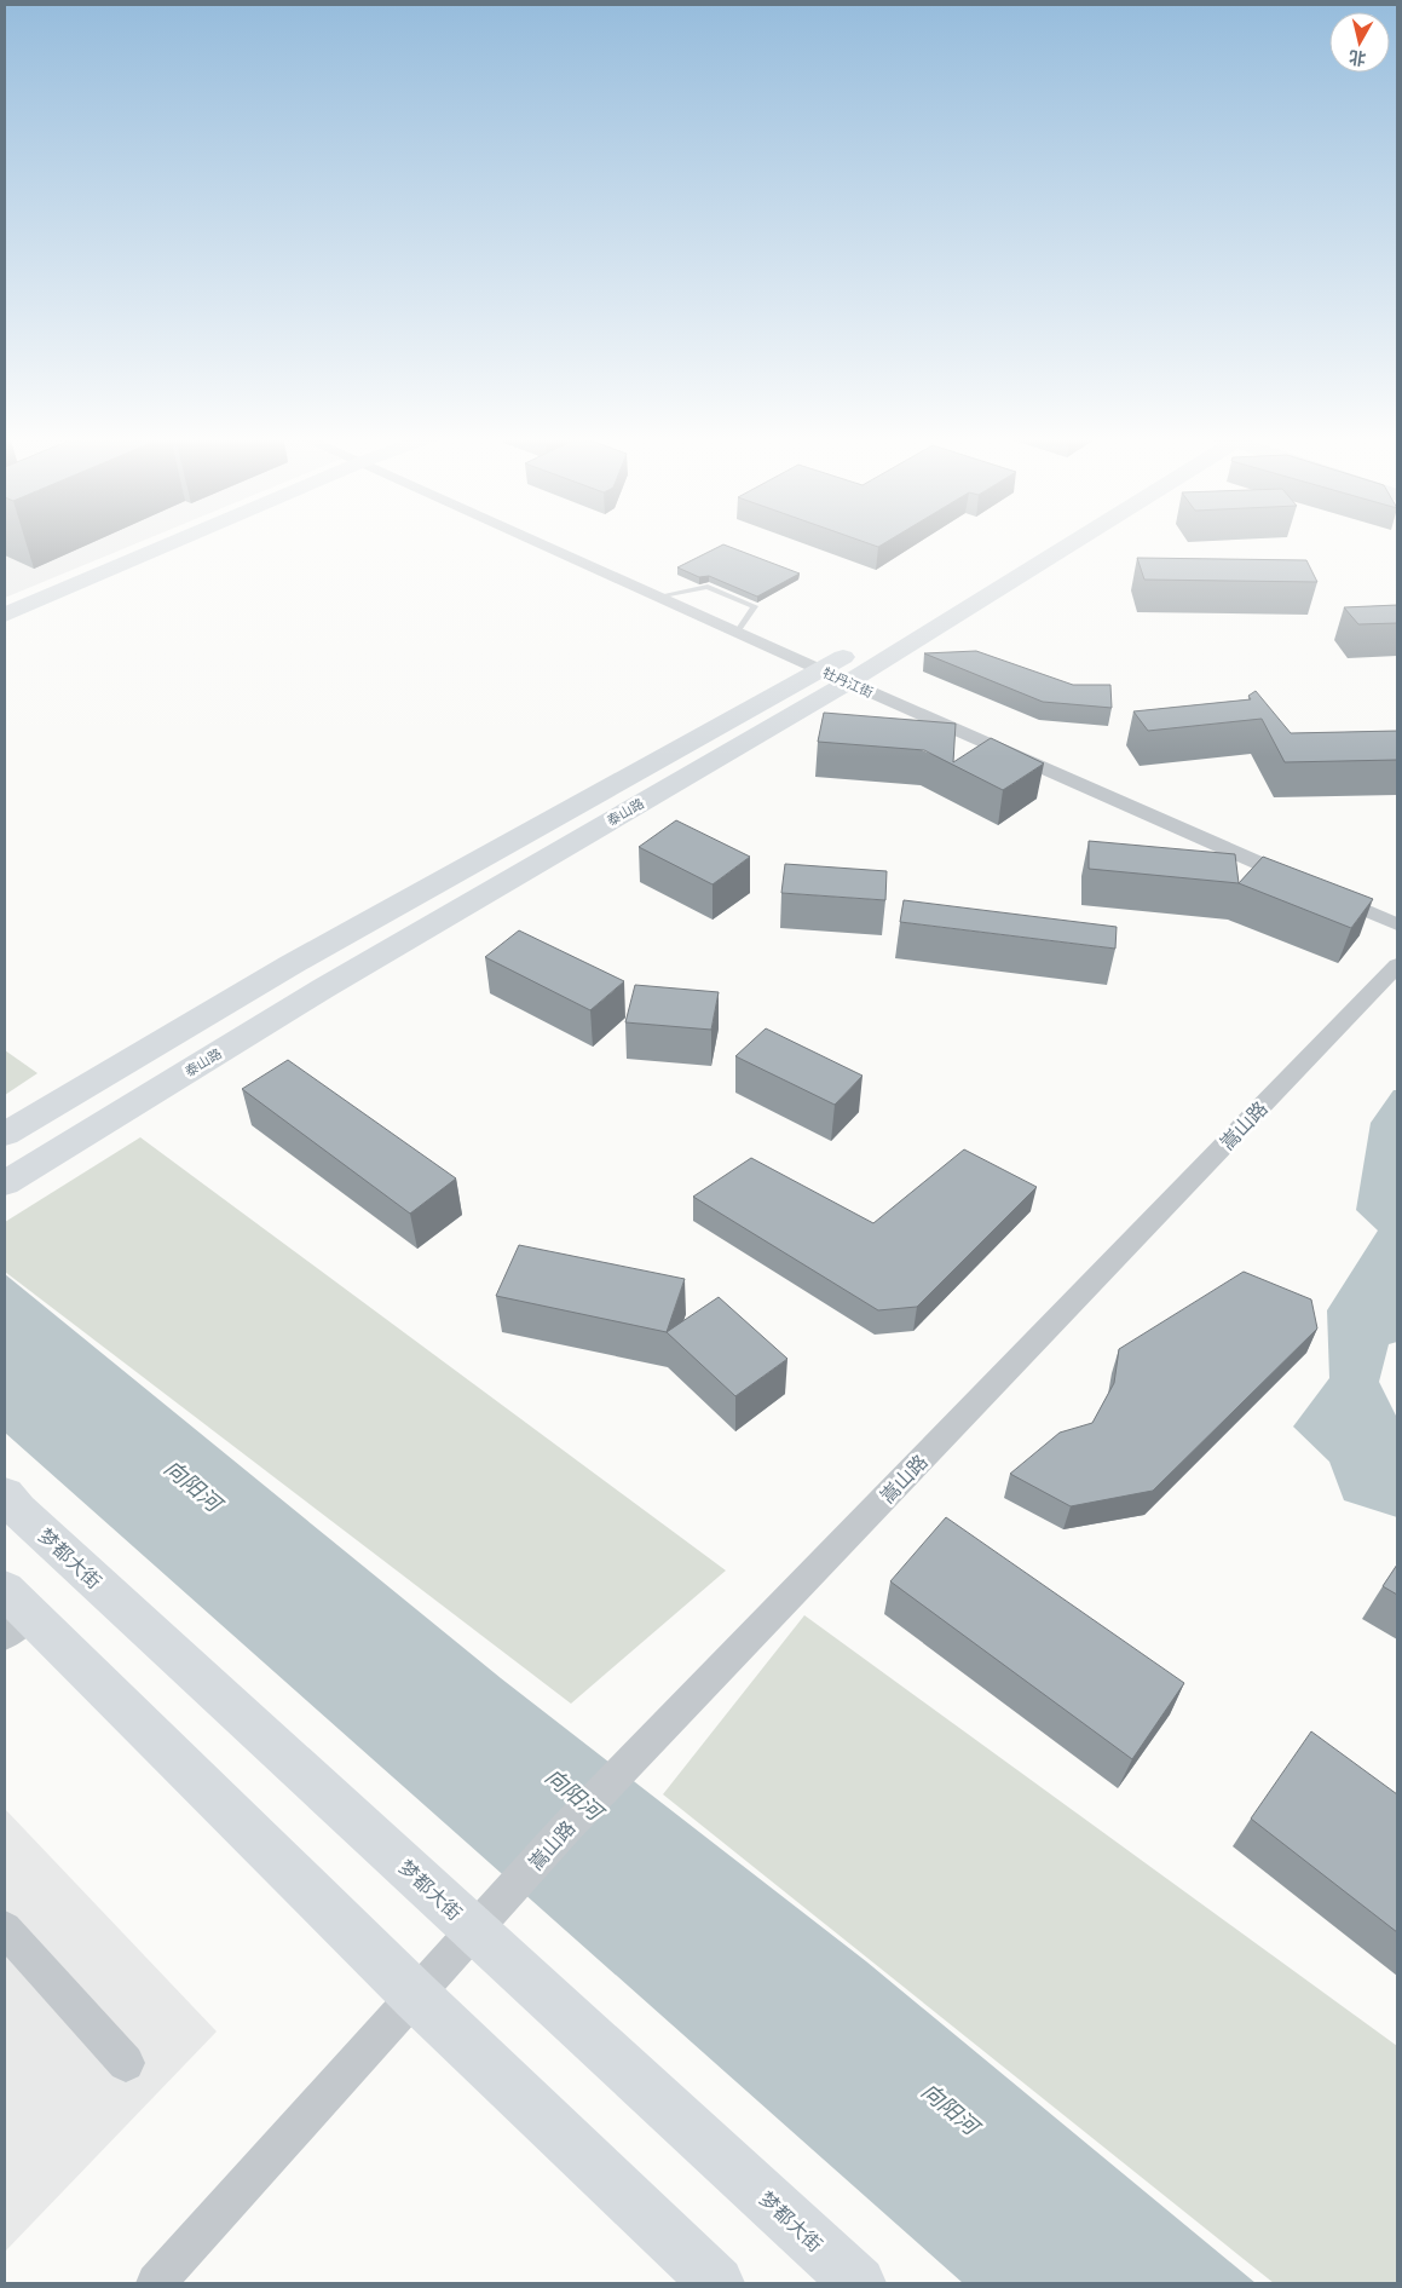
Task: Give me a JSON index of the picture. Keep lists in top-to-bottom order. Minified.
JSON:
{"streets":{"street":["牡丹江街","泰山路","嵩山路","梦都大街"]},"crossings":[["牡丹江街","泰山路"],["嵩山路","梦都大街"]],"water":["向阳河"],"north":"bottom"}
